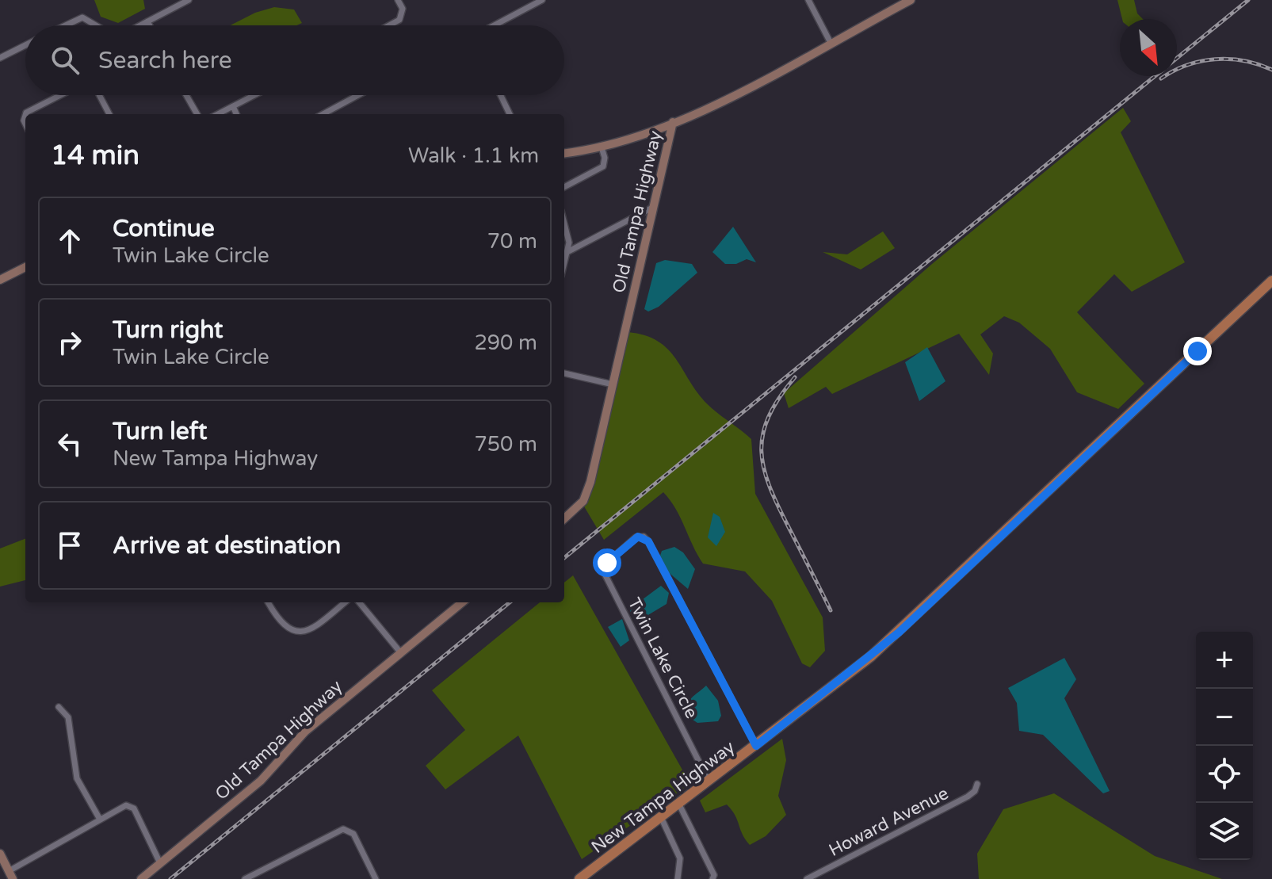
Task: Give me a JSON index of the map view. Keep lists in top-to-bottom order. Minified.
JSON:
{"streets":{"main road":["Old Tampa Highway","New Tampa Highway"],"street":["Twin Lake Circle","Howard Avenue"]},"crossings":[["Twin Lake Circle","New Tampa Highway"]],"north":"bottom right","page":{"search":"Search here","heading":["14 min","Walk · 1.1 km"],"list":[["Continue","Twin Lake Circle","70 m"],["Turn right","Twin Lake Circle","290 m"],["Turn left","New Tampa Highway","750 m"],"Arrive at destination"],"map_buttons":["+","−"]}}
